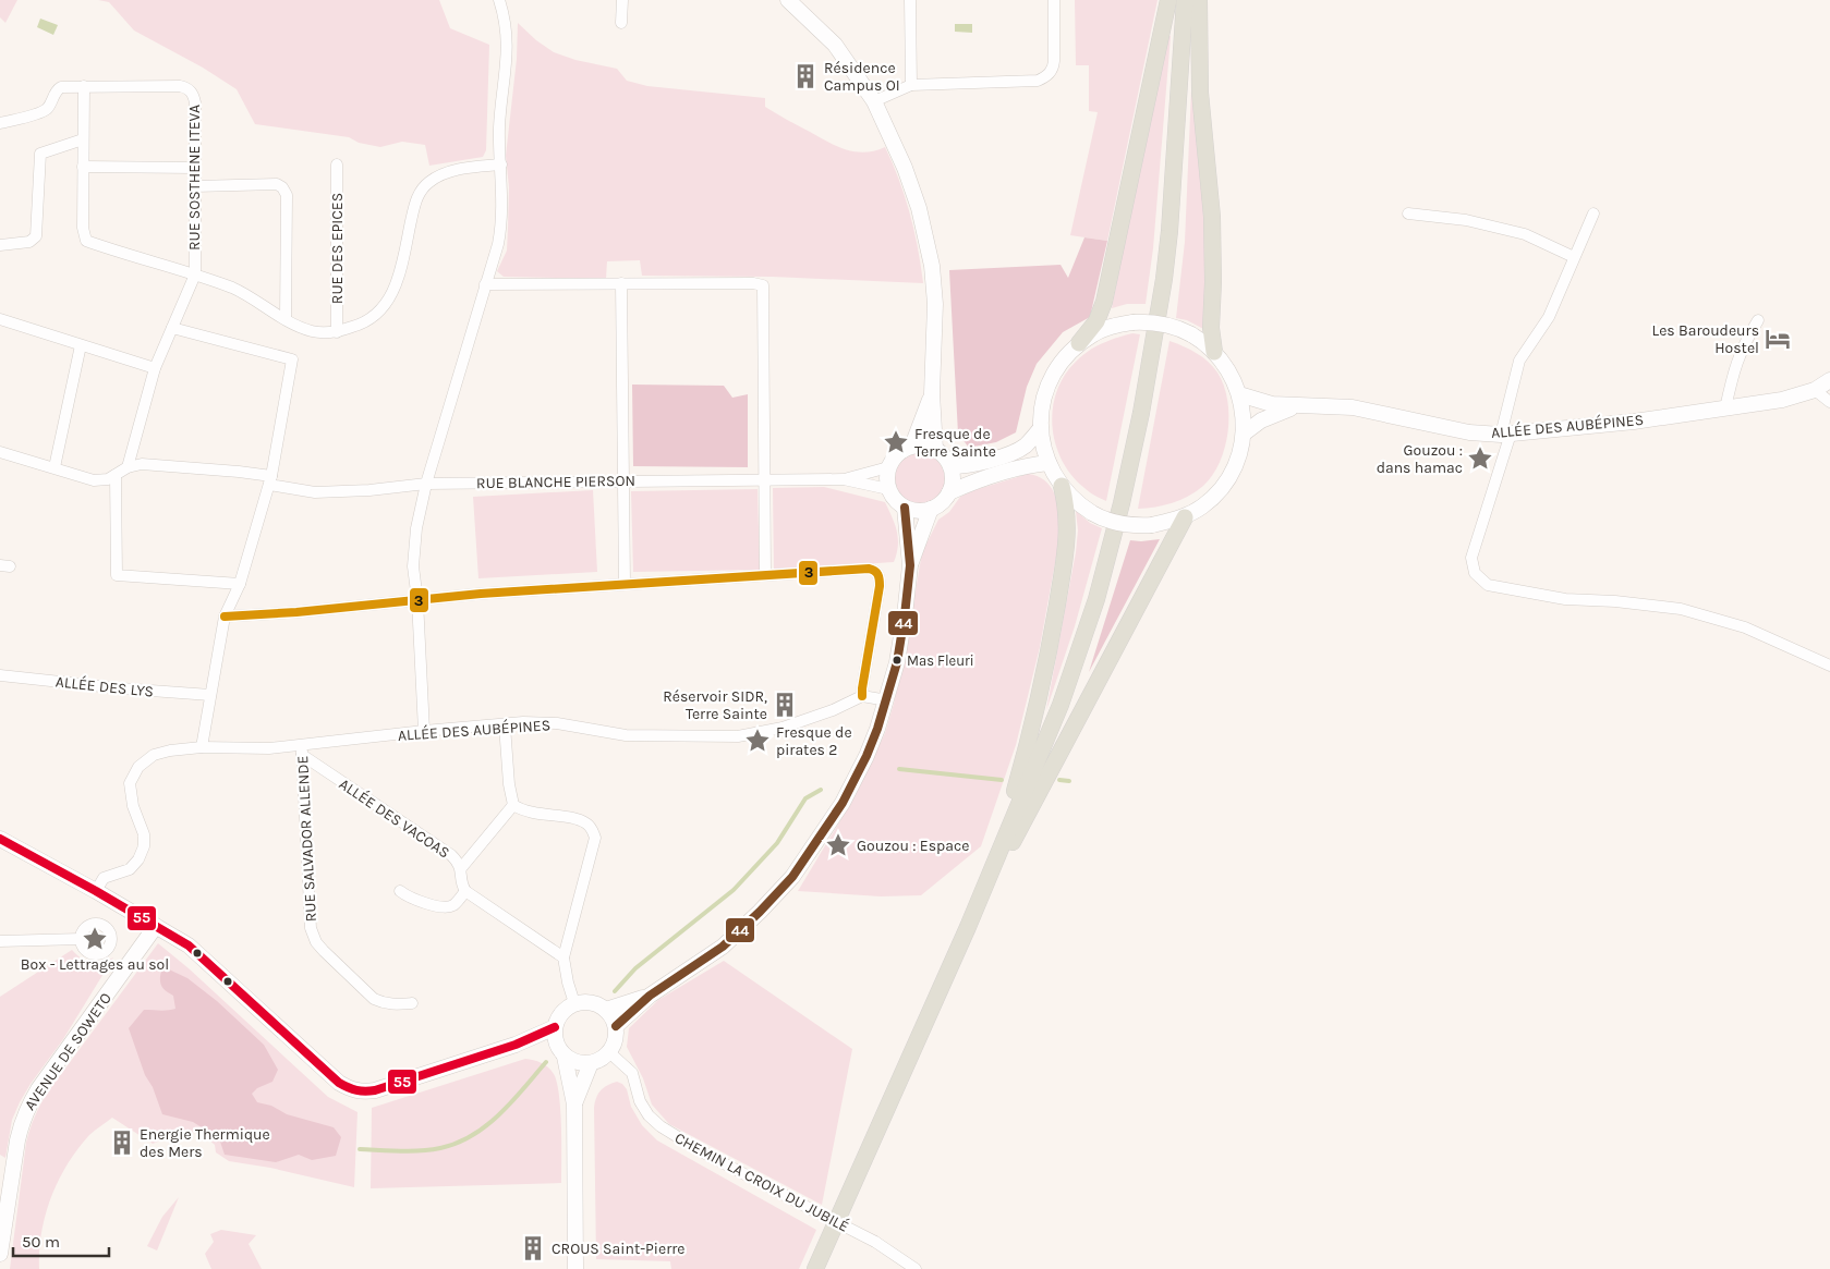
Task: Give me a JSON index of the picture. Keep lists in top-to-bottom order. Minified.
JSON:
{"streets":{"street":["RUE SOSTHENE ITEVA","RUE DES EPICES","ALLÉE DES AUBÉPINES","RUE BLANCHE PIERSON","ALLÉE DES LYS","ALLÉE DES VACOAS","RUE SALVADOR ALLENDE","AVENUE DE SOWETO","CHEMIN LA CROIX DU JUBILÉ"]},"crossings":[["ALLÉE DES AUBÉPINES","ALLÉE DES VACOAS"],["ALLÉE DES AUBÉPINES","RUE SALVADOR ALLENDE"],["ALLÉE DES VACOAS","RUE SALVADOR ALLENDE"]],"places":{"building":["Résidence Campus OI","Réservoir SIDR, Terre Sainte","Energie Thermique des Mers","CROUS Saint-Pierre"],"hotel":["Les Baroudeurs Hostel"],"place":["Fresque de Terre Sainte","Gouzou : dans hamac","Fresque de pirates 2","Gouzou : Espace","Box - Lettrages au sol"],"other":["Mas Fleuri"]},"lines":["transit line 44","transit line 3","transit line 55"],"scale_bar":"50 m"}
